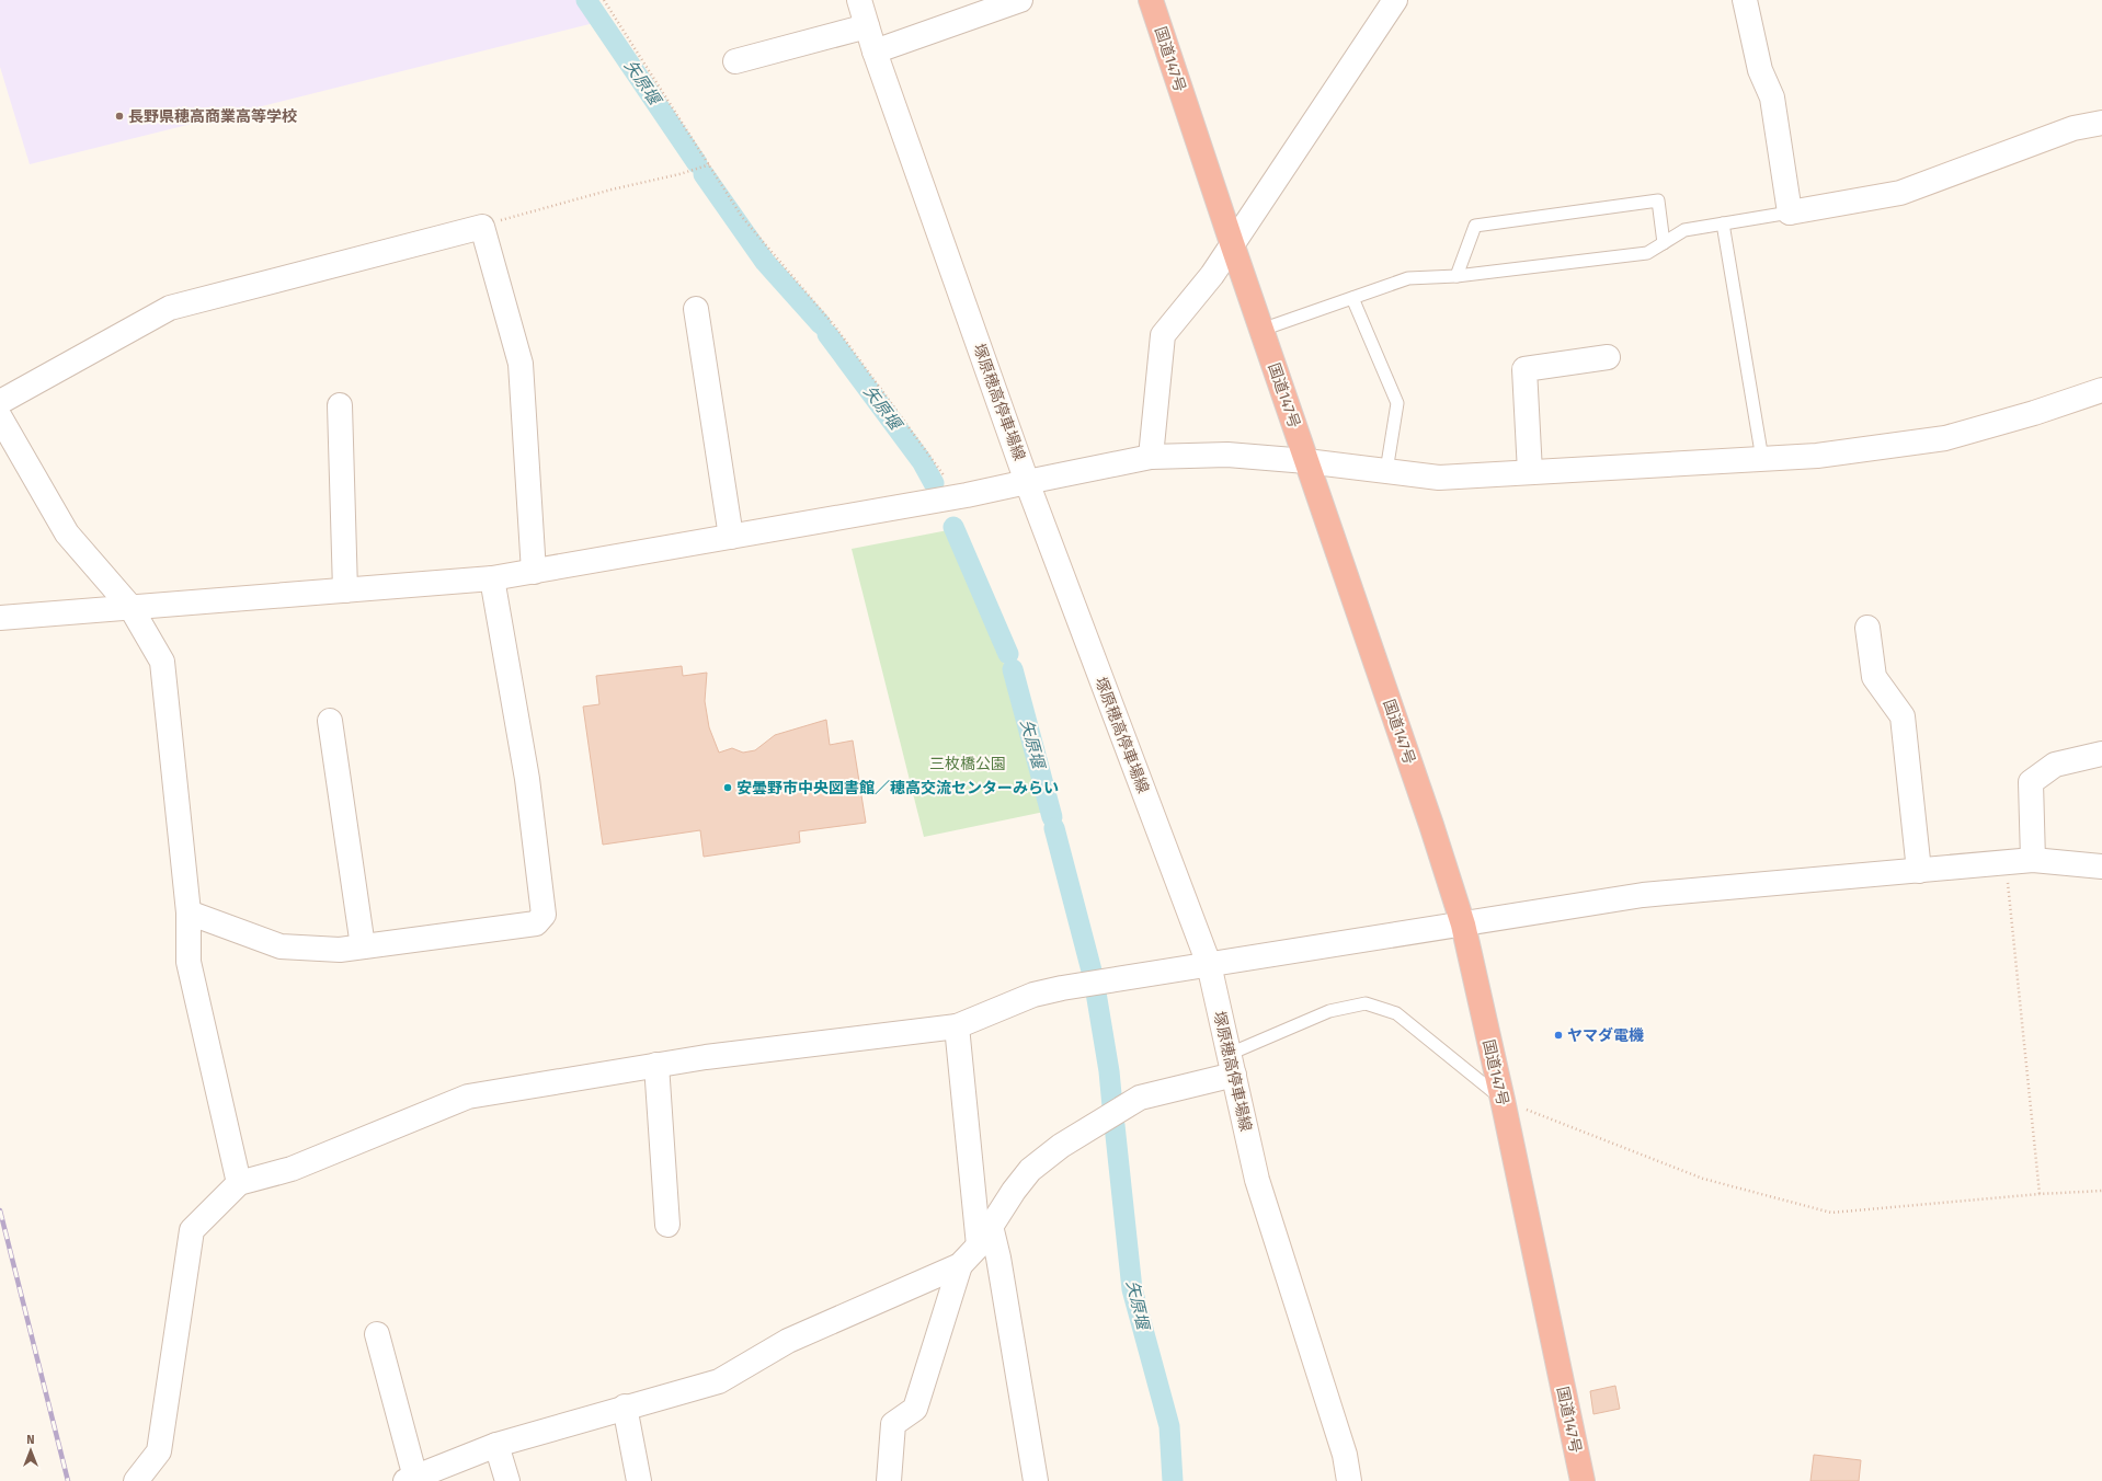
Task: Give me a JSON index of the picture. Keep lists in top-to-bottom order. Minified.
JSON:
{"streets":{"highway":["国道147号"],"street":["塚原穂高停車場線"]},"water":["矢原堰"],"parks":["三枚橋公園"],"places":["長野県穂高商業高等学校","安曇野市中央図書館／穂高交流センターみらい","ヤマダ電機"],"north":"top"}
